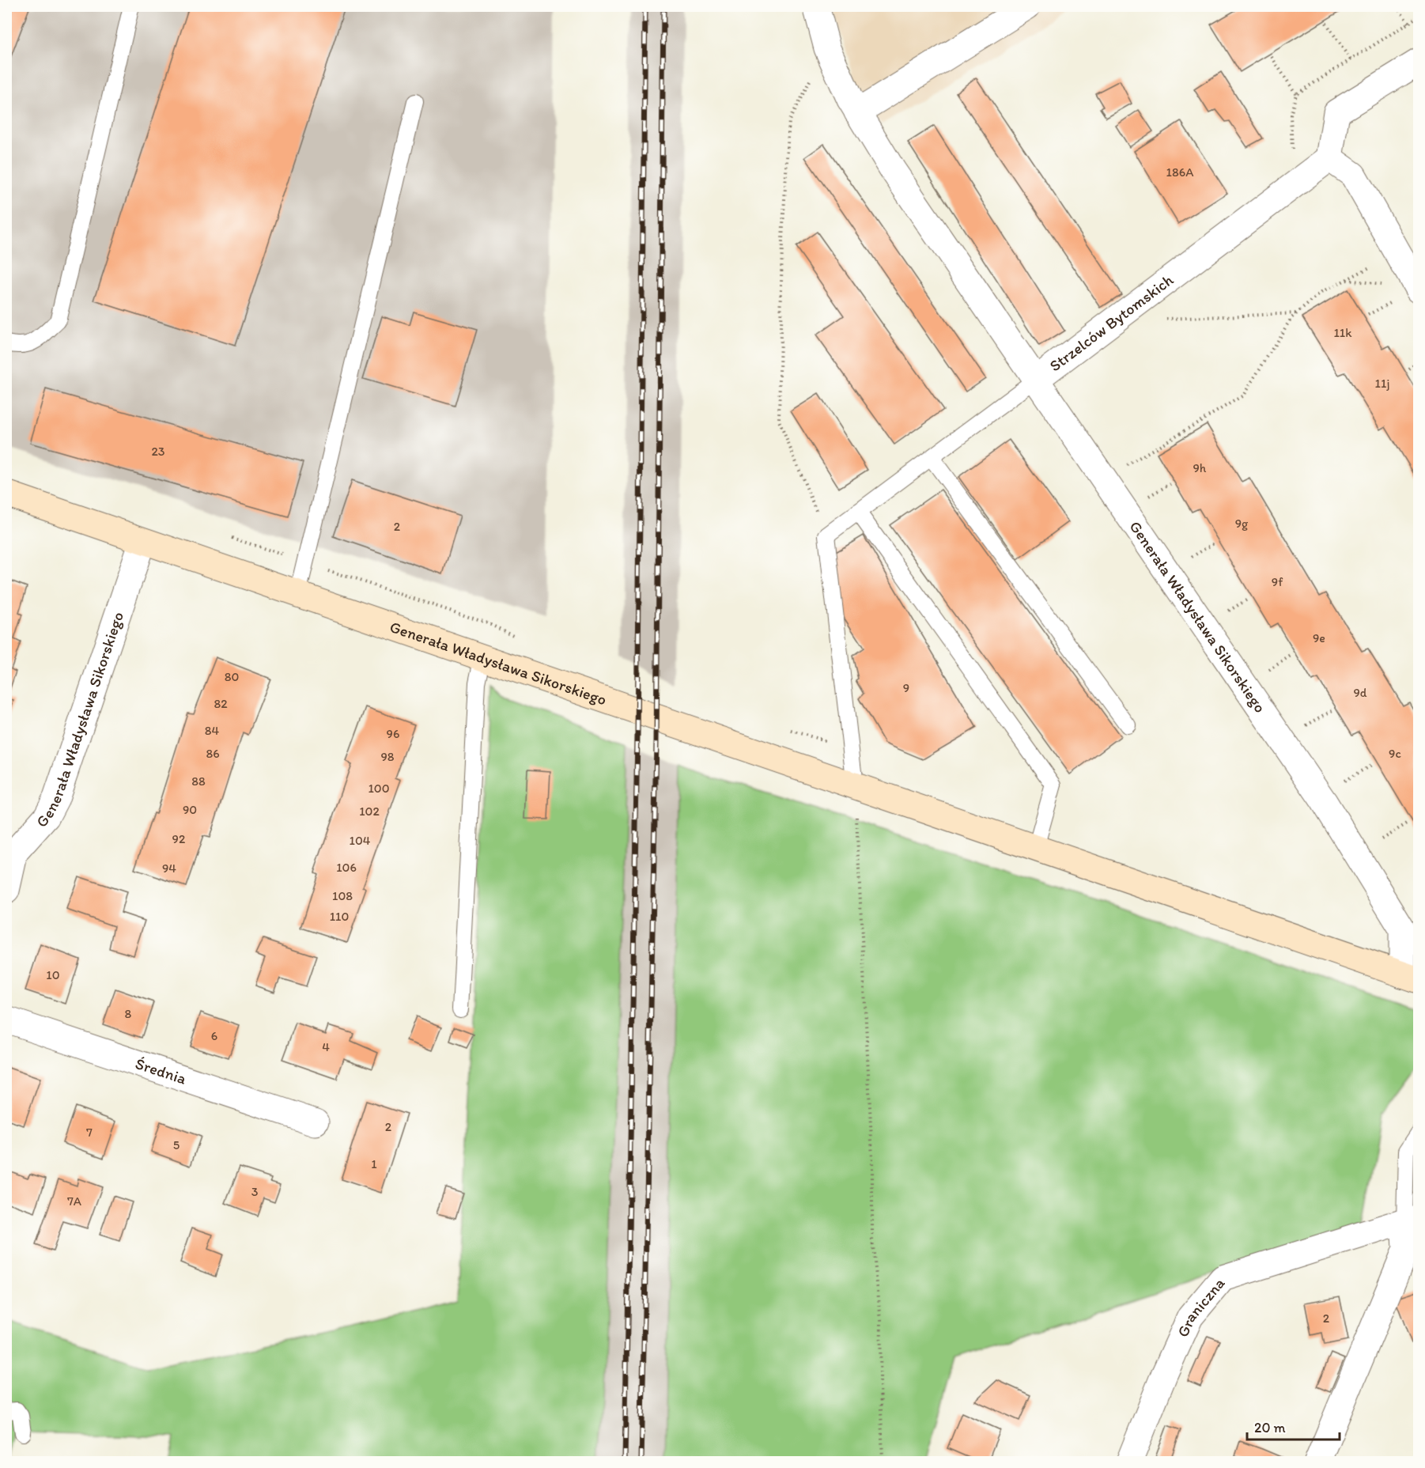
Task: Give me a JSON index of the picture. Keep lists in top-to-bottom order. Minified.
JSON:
{"streets":{"street":["Strzelców Bytomskich","Generała Władysława Sikorskiego","Średnia","Graniczna"]},"crossings":[["Strzelców Bytomskich","Generała Władysława Sikorskiego"]],"house_numbers":["186A","11k","11j","23","9h","9g","2","9f","9e","80","9","9d","82","84","96","86","9c","98","88","100","90","102","92","104","106","94","108","110","10","8","6","4","2","7","5","1","3","7A","2"],"scale_bar":"20 m"}
